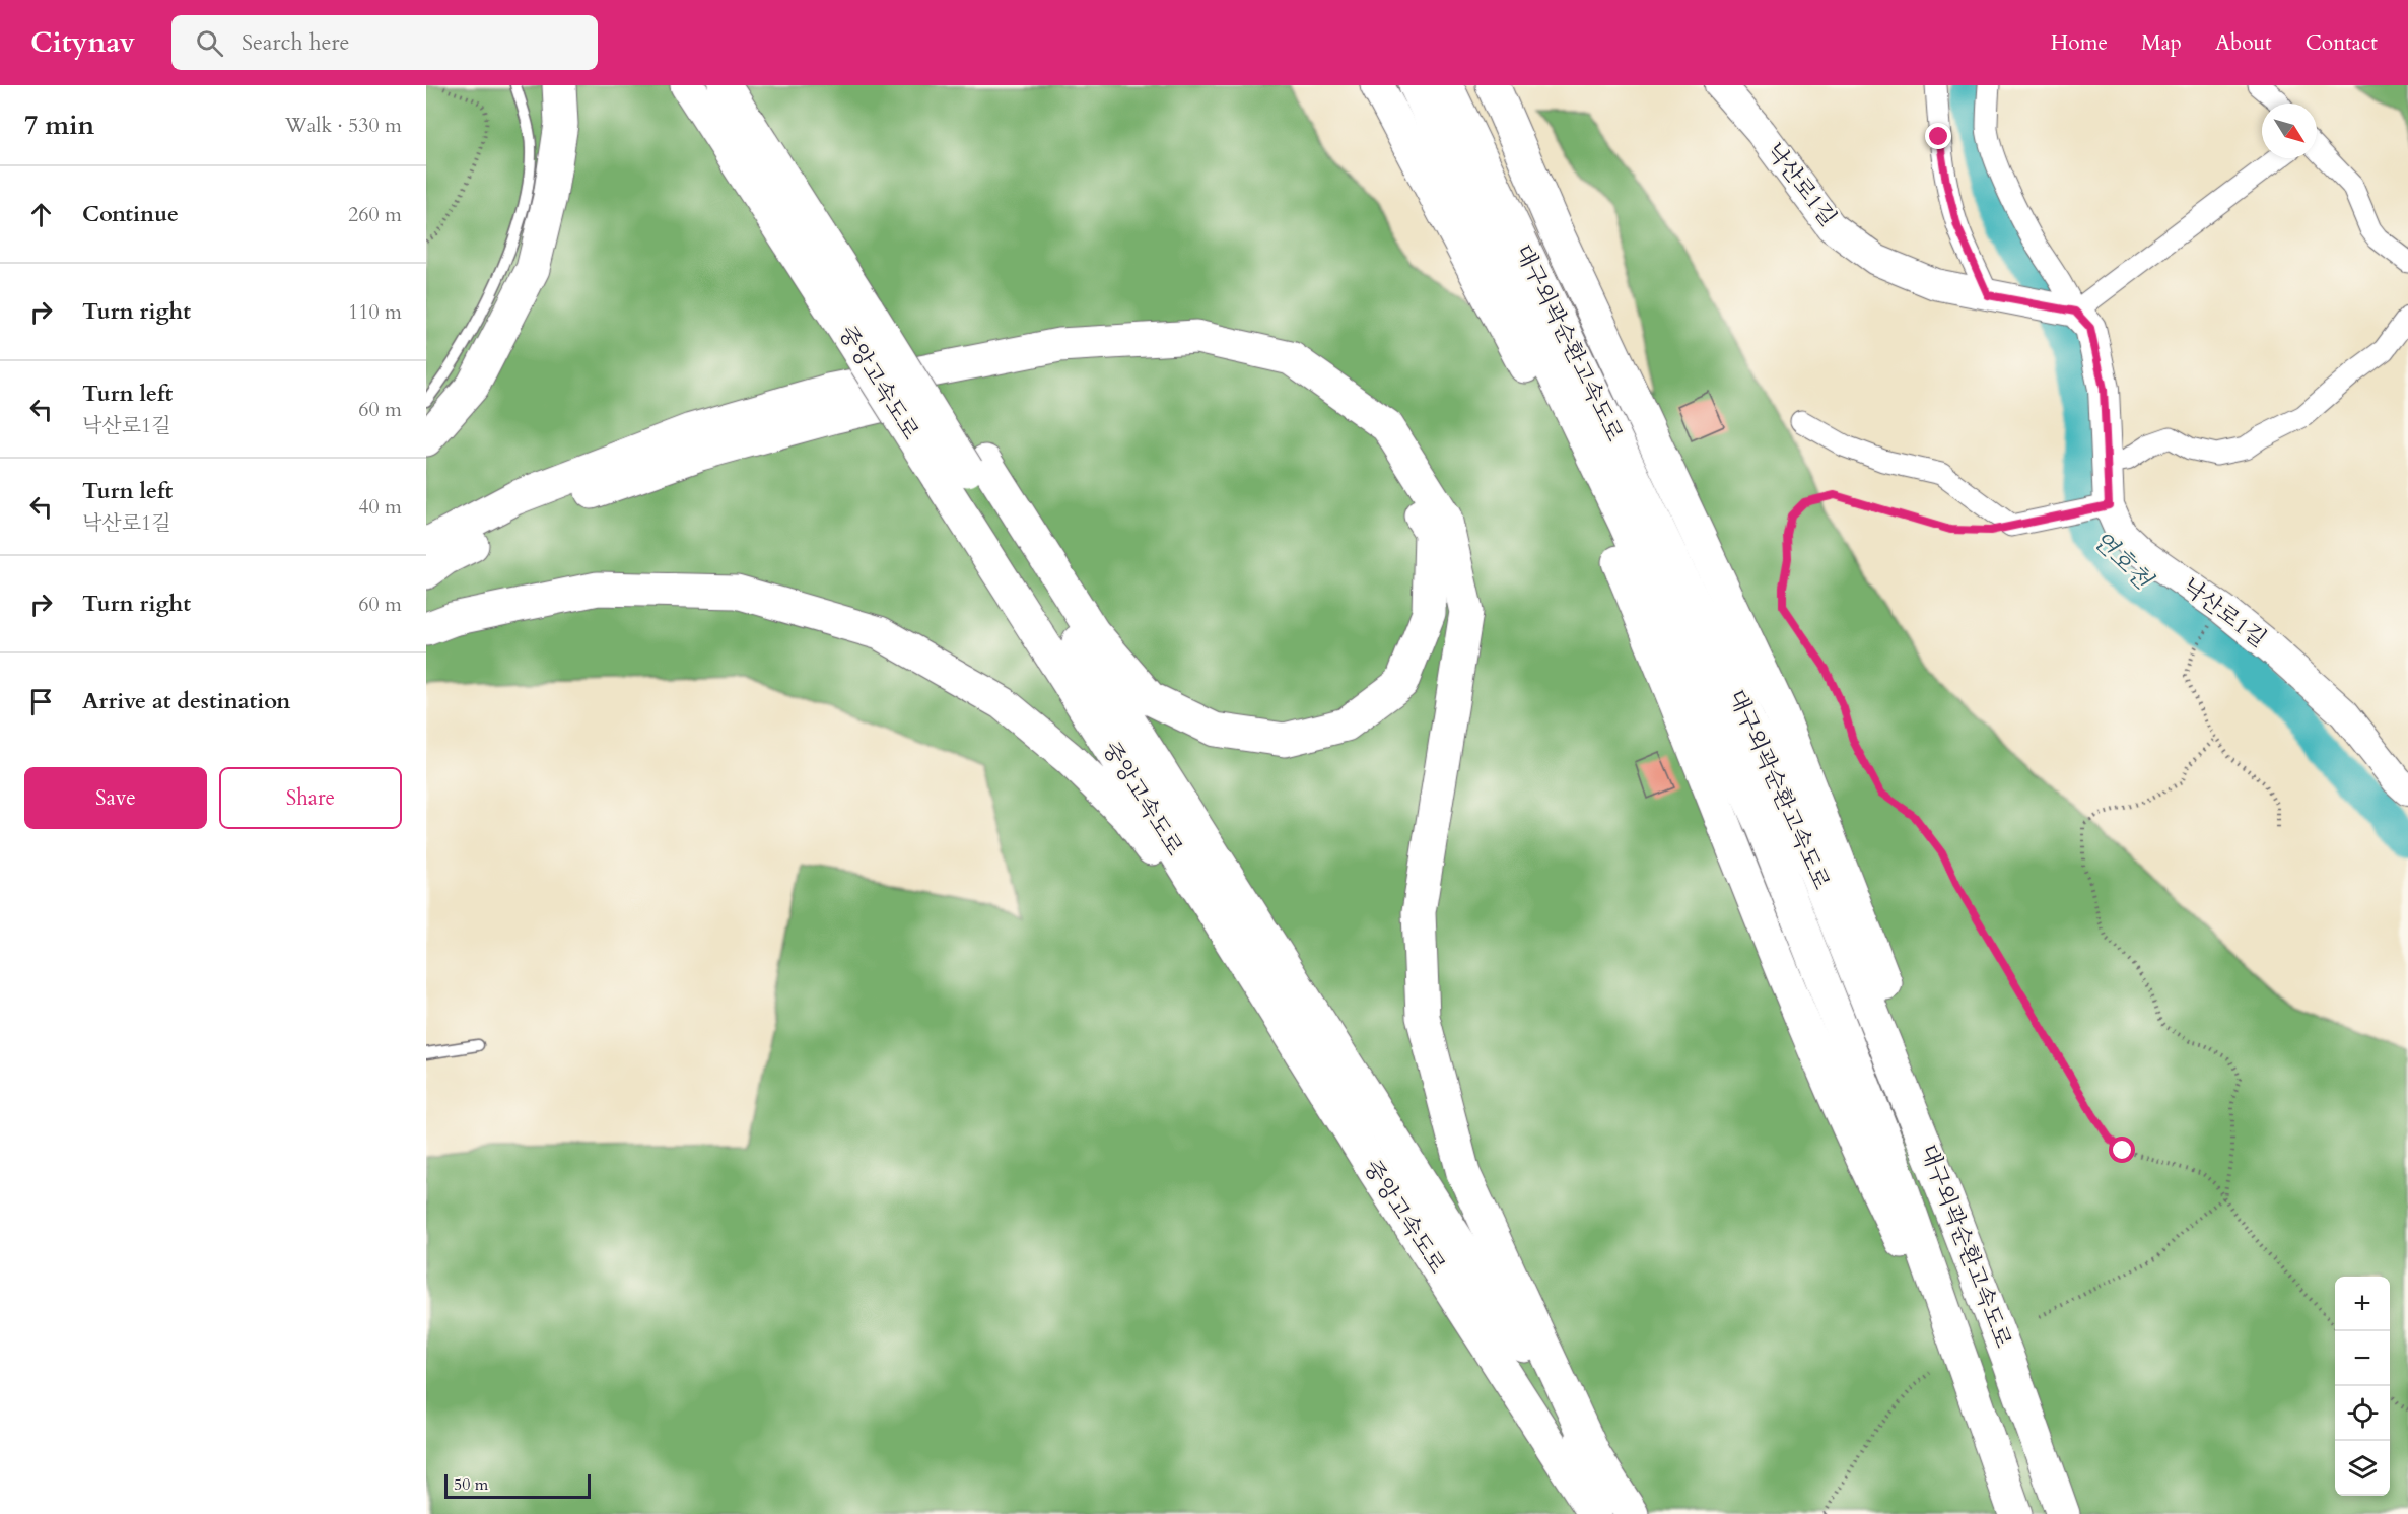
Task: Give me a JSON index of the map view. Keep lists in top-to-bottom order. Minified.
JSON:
{"streets":{"highway":["대구외곽순환고속도로","중앙고속도로"],"street":["낙산로1길"]},"water":["연호천"],"scale_bar":"50 m","north":"bottom right","page":{"header":"Citynav","search":"Search here","nav":["Home","Map","About","Contact"],"heading":["7 min","Walk · 530 m"],"list":[["Continue","260 m"],["Turn right","110 m"],["Turn left","낙산로1길","60 m"],["Turn left","낙산로1길","40 m"],["Turn right","60 m"],"Arrive at destination"],"buttons":["Save","Share"],"map_buttons":["+","−"],"scale":"50 m"}}
